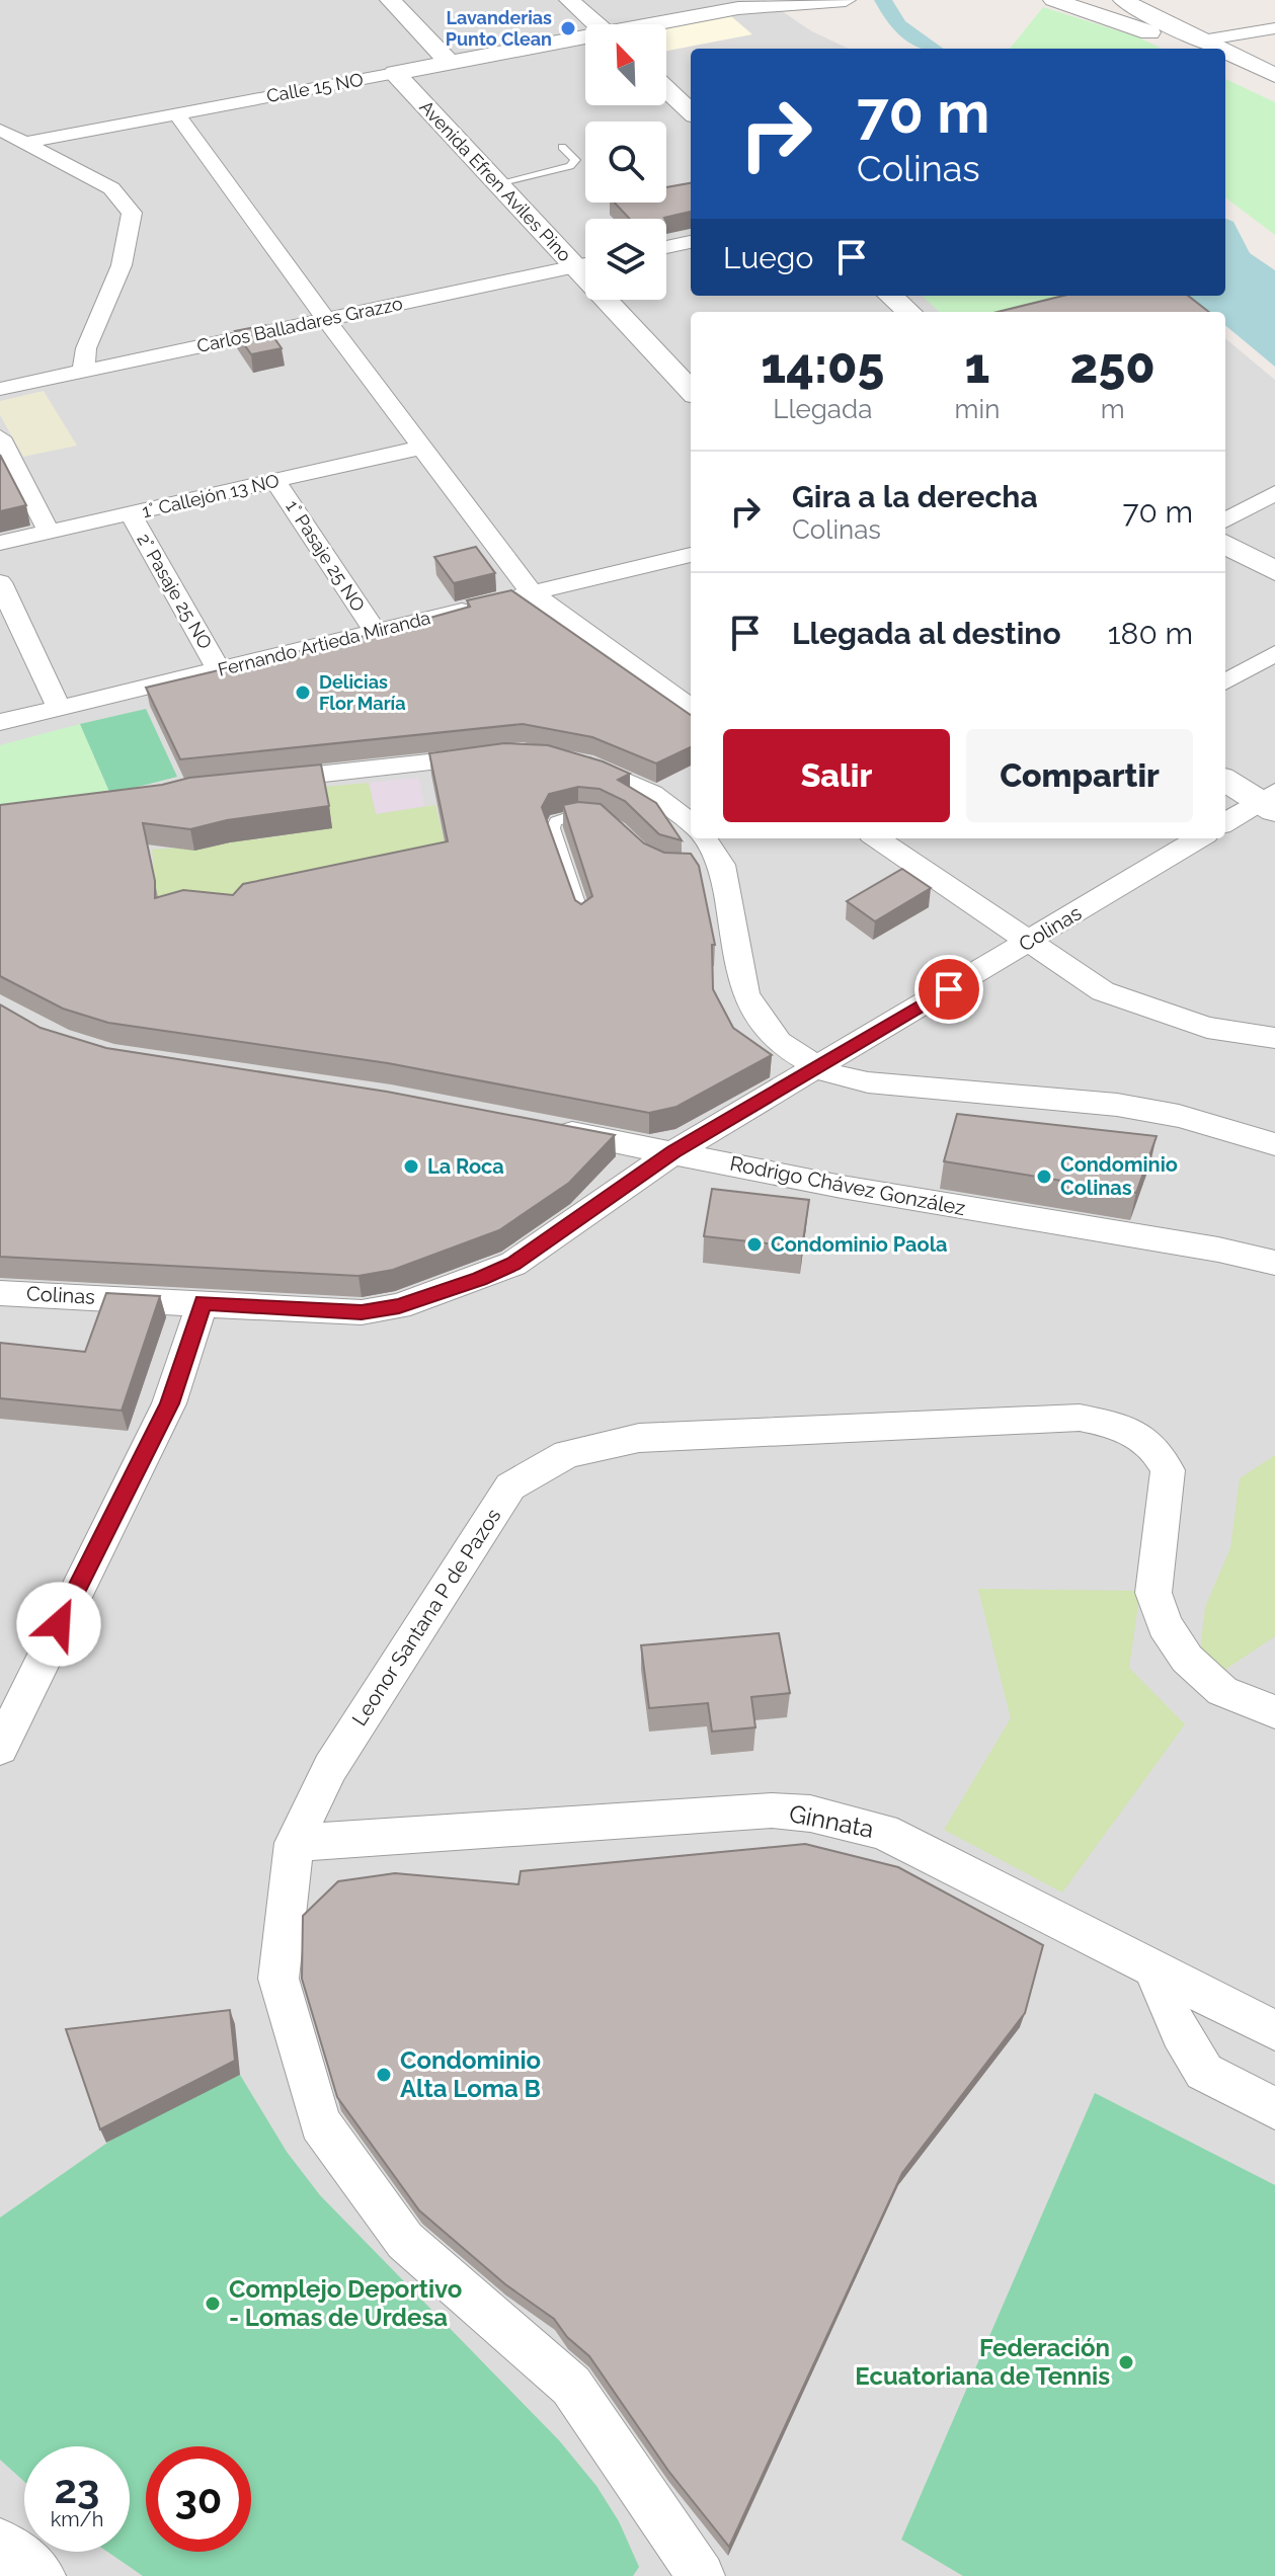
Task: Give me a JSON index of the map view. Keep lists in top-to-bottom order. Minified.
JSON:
{"streets":{"street":["Calle 15 NO","Avenida Efren Aviles Pino","Carlos Balladares Grazzo","1° Callejón 13 NO","1° Pasaje 25 NO","2° Pasaje 25 NO","Fernando Artieda Miranda","Colinas","Rodrigo Chávez González","Leonor Santana P de Pazos","Ginnata"]},"crossings":[["Calle 15 NO","Avenida Efren Aviles Pino"],["Avenida Efren Aviles Pino","Carlos Balladares Grazzo"],["1° Callejón 13 NO","1° Pasaje 25 NO"],["1° Callejón 13 NO","2° Pasaje 25 NO"],["1° Pasaje 25 NO","Fernando Artieda Miranda"],["2° Pasaje 25 NO","Fernando Artieda Miranda"],["Colinas","Rodrigo Chávez González"],["Leonor Santana P de Pazos","Ginnata"]],"places":["Lavanderias Punto Clean","Delicias Flor María","La Roca","Condominio Colinas","Condominio Paola","Condominio Alta Loma B","Complejo Deportivo - Lomas de Urdesa","Federación Ecuatoriana de Tennis"],"north":"top left","page":{"turn":["70 m","Colinas"],"then":"Luego","eta":["14:05","Llegada","1","min","250","m"],"list":[{"name":"Gira a la derecha","note":"Colinas","value":"70 m"},{"name":"Llegada al destino","value":"180 m"}],"buttons":["Salir","Compartir"],"speed":"23 km/h","limit":"30"}}
